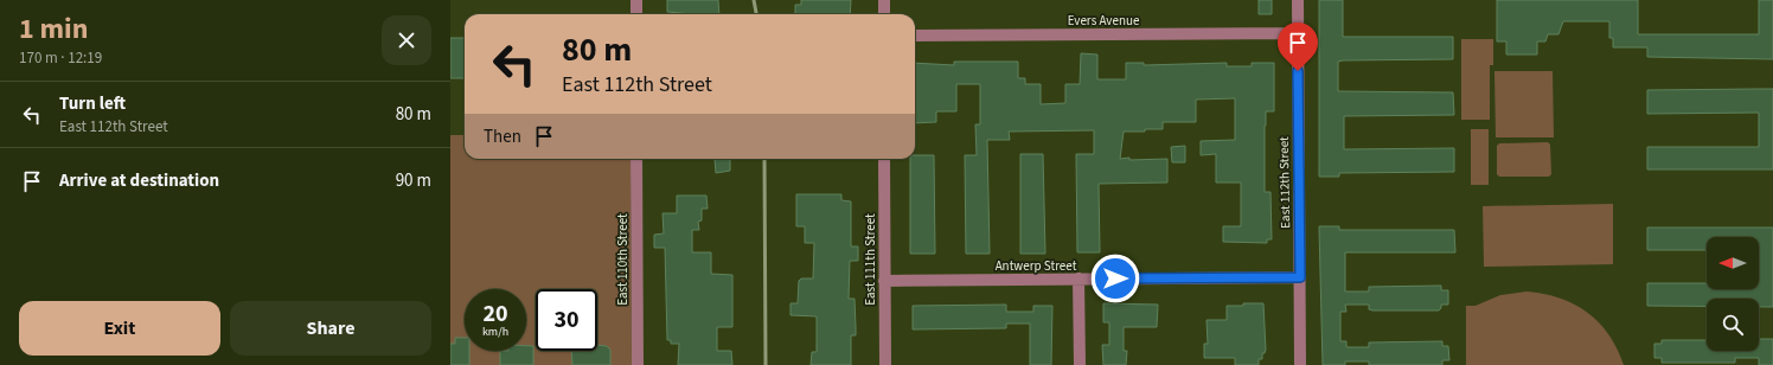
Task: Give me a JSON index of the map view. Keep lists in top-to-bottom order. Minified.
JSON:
{"streets":{"street":["Evers Avenue","East 112th Street","East 110th Street","East 111th Street","Antwerp Street"]},"crossings":[["Evers Avenue","East 112th Street"],["East 112th Street","Antwerp Street"],["East 111th Street","Antwerp Street"]],"north":"left","page":{"heading":["1 min","170 m · 12:19"],"turn":["80 m","East 112th Street"],"list":[{"name":"Turn left","note":"East 112th Street","value":"80 m"},{"name":"Arrive at destination","value":"90 m"}],"then":"Then","speed":"20 km/h","limit":"30","buttons":["Exit","Share"]}}
